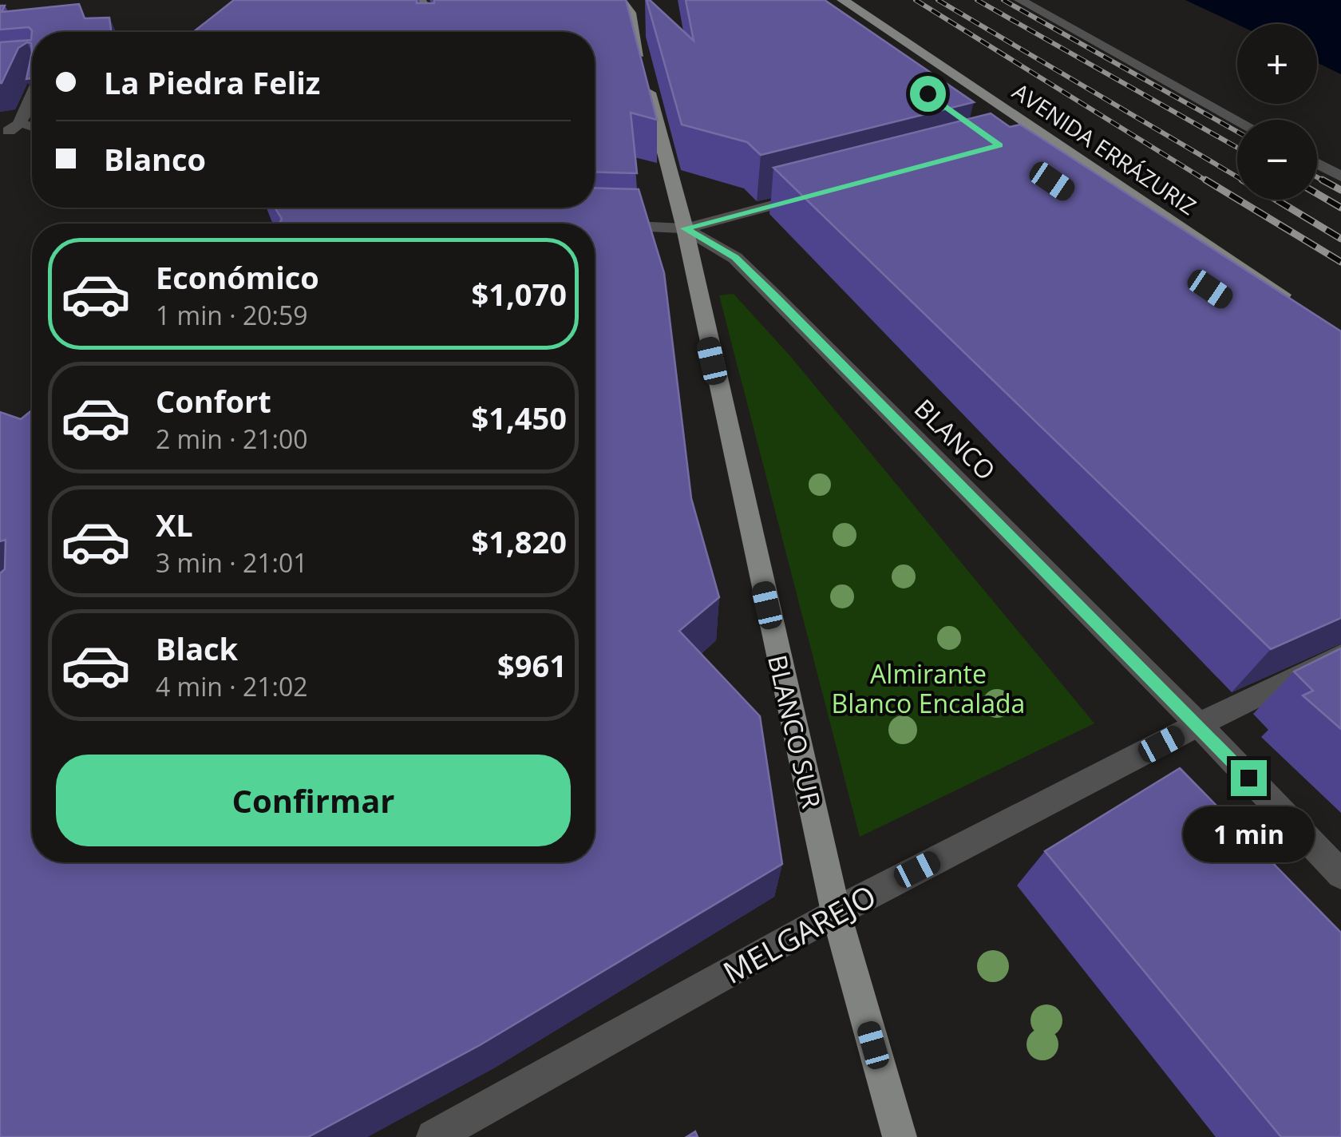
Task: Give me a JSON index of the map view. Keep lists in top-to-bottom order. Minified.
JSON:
{"streets":{"main road":["AVENIDA ERRÁZURIZ","BLANCO SUR"],"street":["BLANCO","MELGAREJO"]},"crossings":[["BLANCO","BLANCO SUR"],["BLANCO","MELGAREJO"],["BLANCO SUR","MELGAREJO"]],"parks":["Almirante Blanco Encalada"],"page":{"map_buttons":["+","−"],"banner":["La Piedra Feliz","Blanco"],"list":[{"name":"Económico","note":"1 min · 20:59","value":"$1,070"},{"name":"Confort","note":"2 min · 21:00","value":"$1,450"},{"name":"XL","note":"3 min · 21:01","value":"$1,820"},{"name":"Black","note":"4 min · 21:02","value":"$961"}],"buttons":"Confirmar","bubble":"1 min"}}
